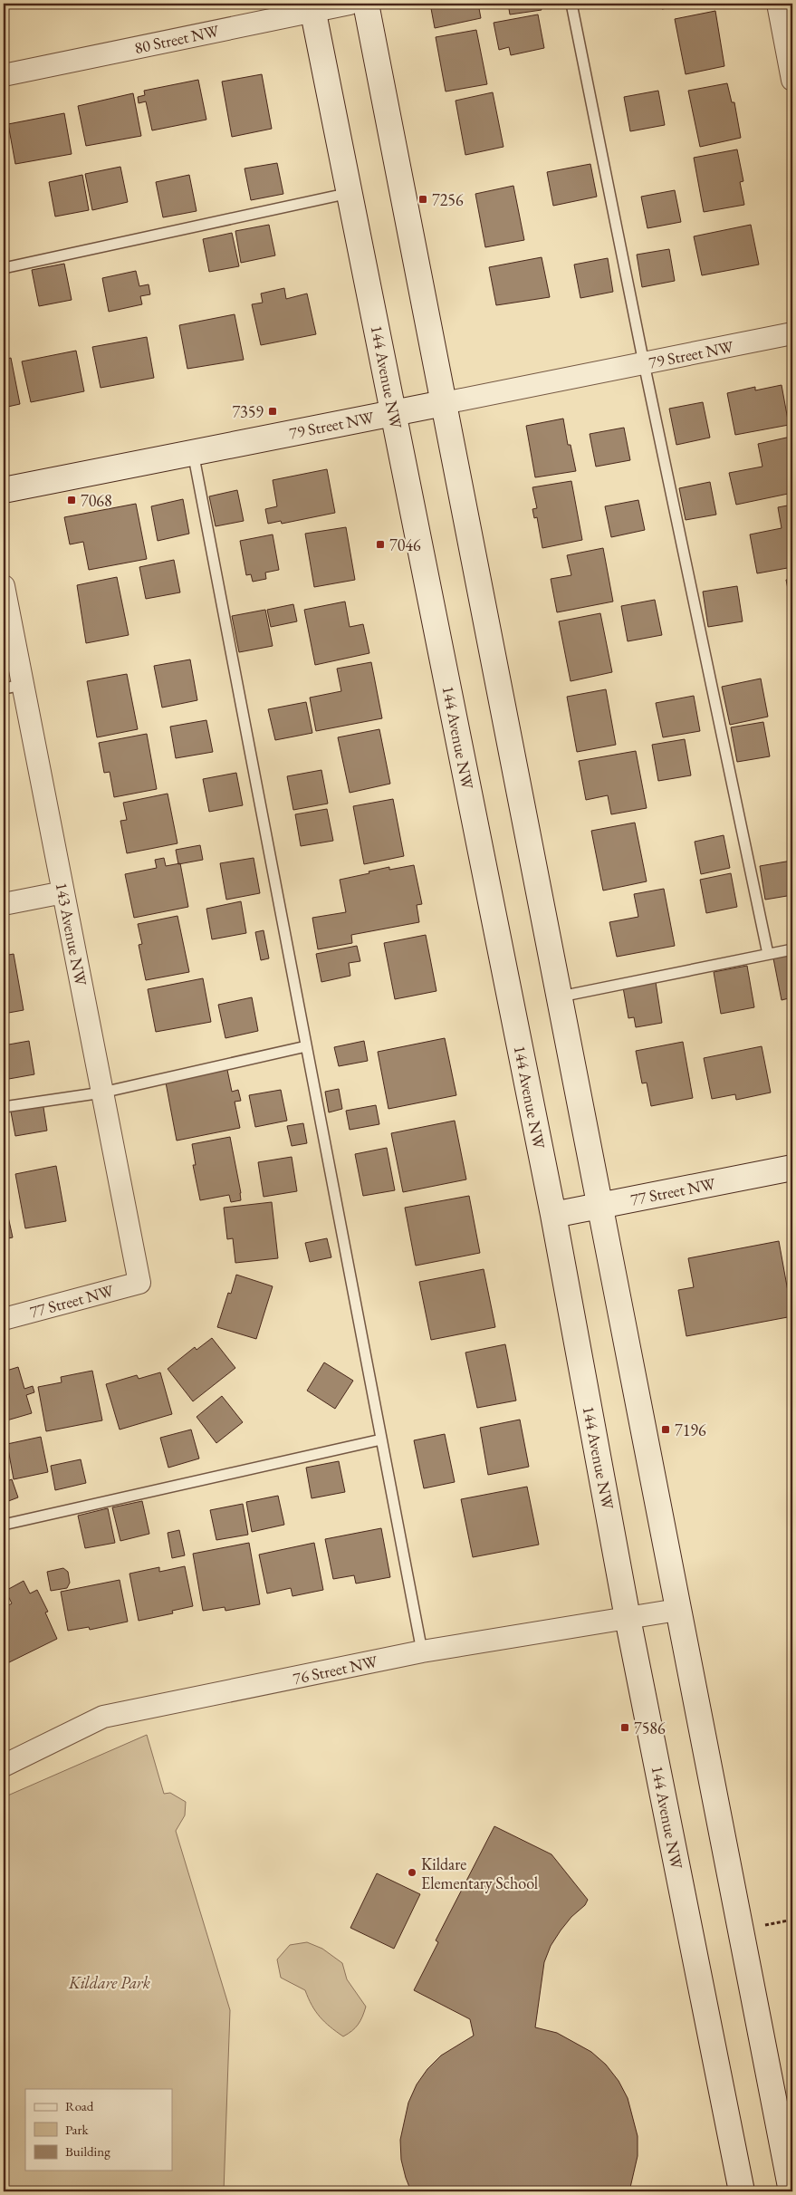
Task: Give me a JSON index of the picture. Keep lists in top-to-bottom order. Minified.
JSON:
{"streets":{"street":["80 Street NW","79 Street NW","144 Avenue NW","143 Avenue NW","77 Street NW","76 Street NW"]},"crossings":[["80 Street NW","144 Avenue NW"],["79 Street NW","144 Avenue NW"],["144 Avenue NW","77 Street NW"],["144 Avenue NW","76 Street NW"],["143 Avenue NW","77 Street NW"]],"parks":["Kildare Park"],"places":{"transit":["7256","7359","7068","7046","7196","7586"],"other":["Kildare Elementary School"]},"legend":["Road","Park","Building"]}
